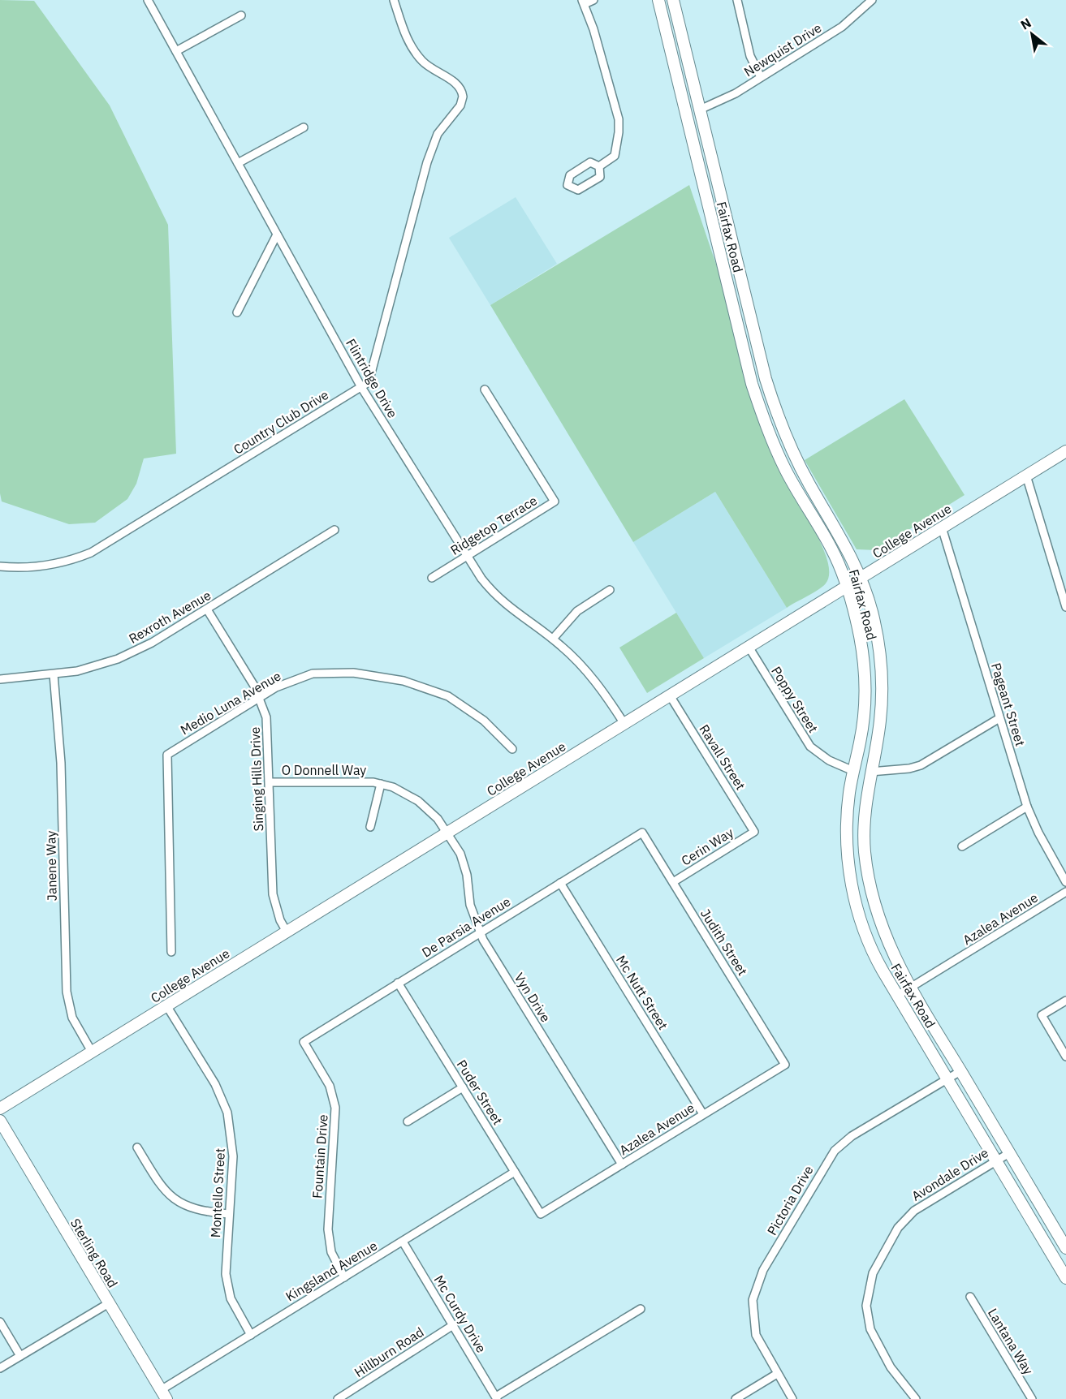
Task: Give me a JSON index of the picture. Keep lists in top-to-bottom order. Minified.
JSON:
{"streets":{"main road":["Fairfax Road","College Avenue","Sterling Road"],"street":["Newquist Drive","Flintridge Drive","Country Club Drive","Ridgetop Terrace","Rexroth Avenue","Poppy Street","Medio Luna Avenue","Pageant Street","Ravall Street","O Donnell Way","Singing Hills Drive","Cerin Way","Janene Way","Azalea Avenue","De Parsia Avenue","Judith Street","Mc Nutt Street","Vyn Drive","Puder Street","Fountain Drive","Avondale Drive","Montello Street","Pictoria Drive","Kingsland Avenue","Mc Curdy Drive","Lantana Way","Hillburn Road"]},"crossings":[["Newquist Drive","Fairfax Road"],["Fairfax Road","College Avenue"],["Fairfax Road","Poppy Street"],["Fairfax Road","Azalea Avenue"],["Fairfax Road","Avondale Drive"],["Fairfax Road","Pictoria Drive"],["Flintridge Drive","Country Club Drive"],["Flintridge Drive","Ridgetop Terrace"],["Flintridge Drive","College Avenue"],["College Avenue","Poppy Street"],["College Avenue","Pageant Street"],["College Avenue","Ravall Street"],["College Avenue","O Donnell Way"],["College Avenue","Singing Hills Drive"],["College Avenue","Janene Way"],["College Avenue","Vyn Drive"],["College Avenue","Montello Street"],["Rexroth Avenue","Singing Hills Drive"],["Rexroth Avenue","Janene Way"],["Medio Luna Avenue","Singing Hills Drive"],["Ravall Street","Cerin Way"],["O Donnell Way","Singing Hills Drive"],["O Donnell Way","Vyn Drive"],["Cerin Way","Judith Street"],["Azalea Avenue","Judith Street"],["Azalea Avenue","Mc Nutt Street"],["Azalea Avenue","Vyn Drive"],["Azalea Avenue","Puder Street"],["De Parsia Avenue","Judith Street"],["De Parsia Avenue","Mc Nutt Street"],["De Parsia Avenue","Vyn Drive"],["De Parsia Avenue","Puder Street"],["De Parsia Avenue","Fountain Drive"],["Puder Street","Kingsland Avenue"],["Fountain Drive","Kingsland Avenue"],["Montello Street","Kingsland Avenue"],["Sterling Road","Kingsland Avenue"],["Kingsland Avenue","Mc Curdy Drive"],["Mc Curdy Drive","Hillburn Road"]],"north":"top left"}
